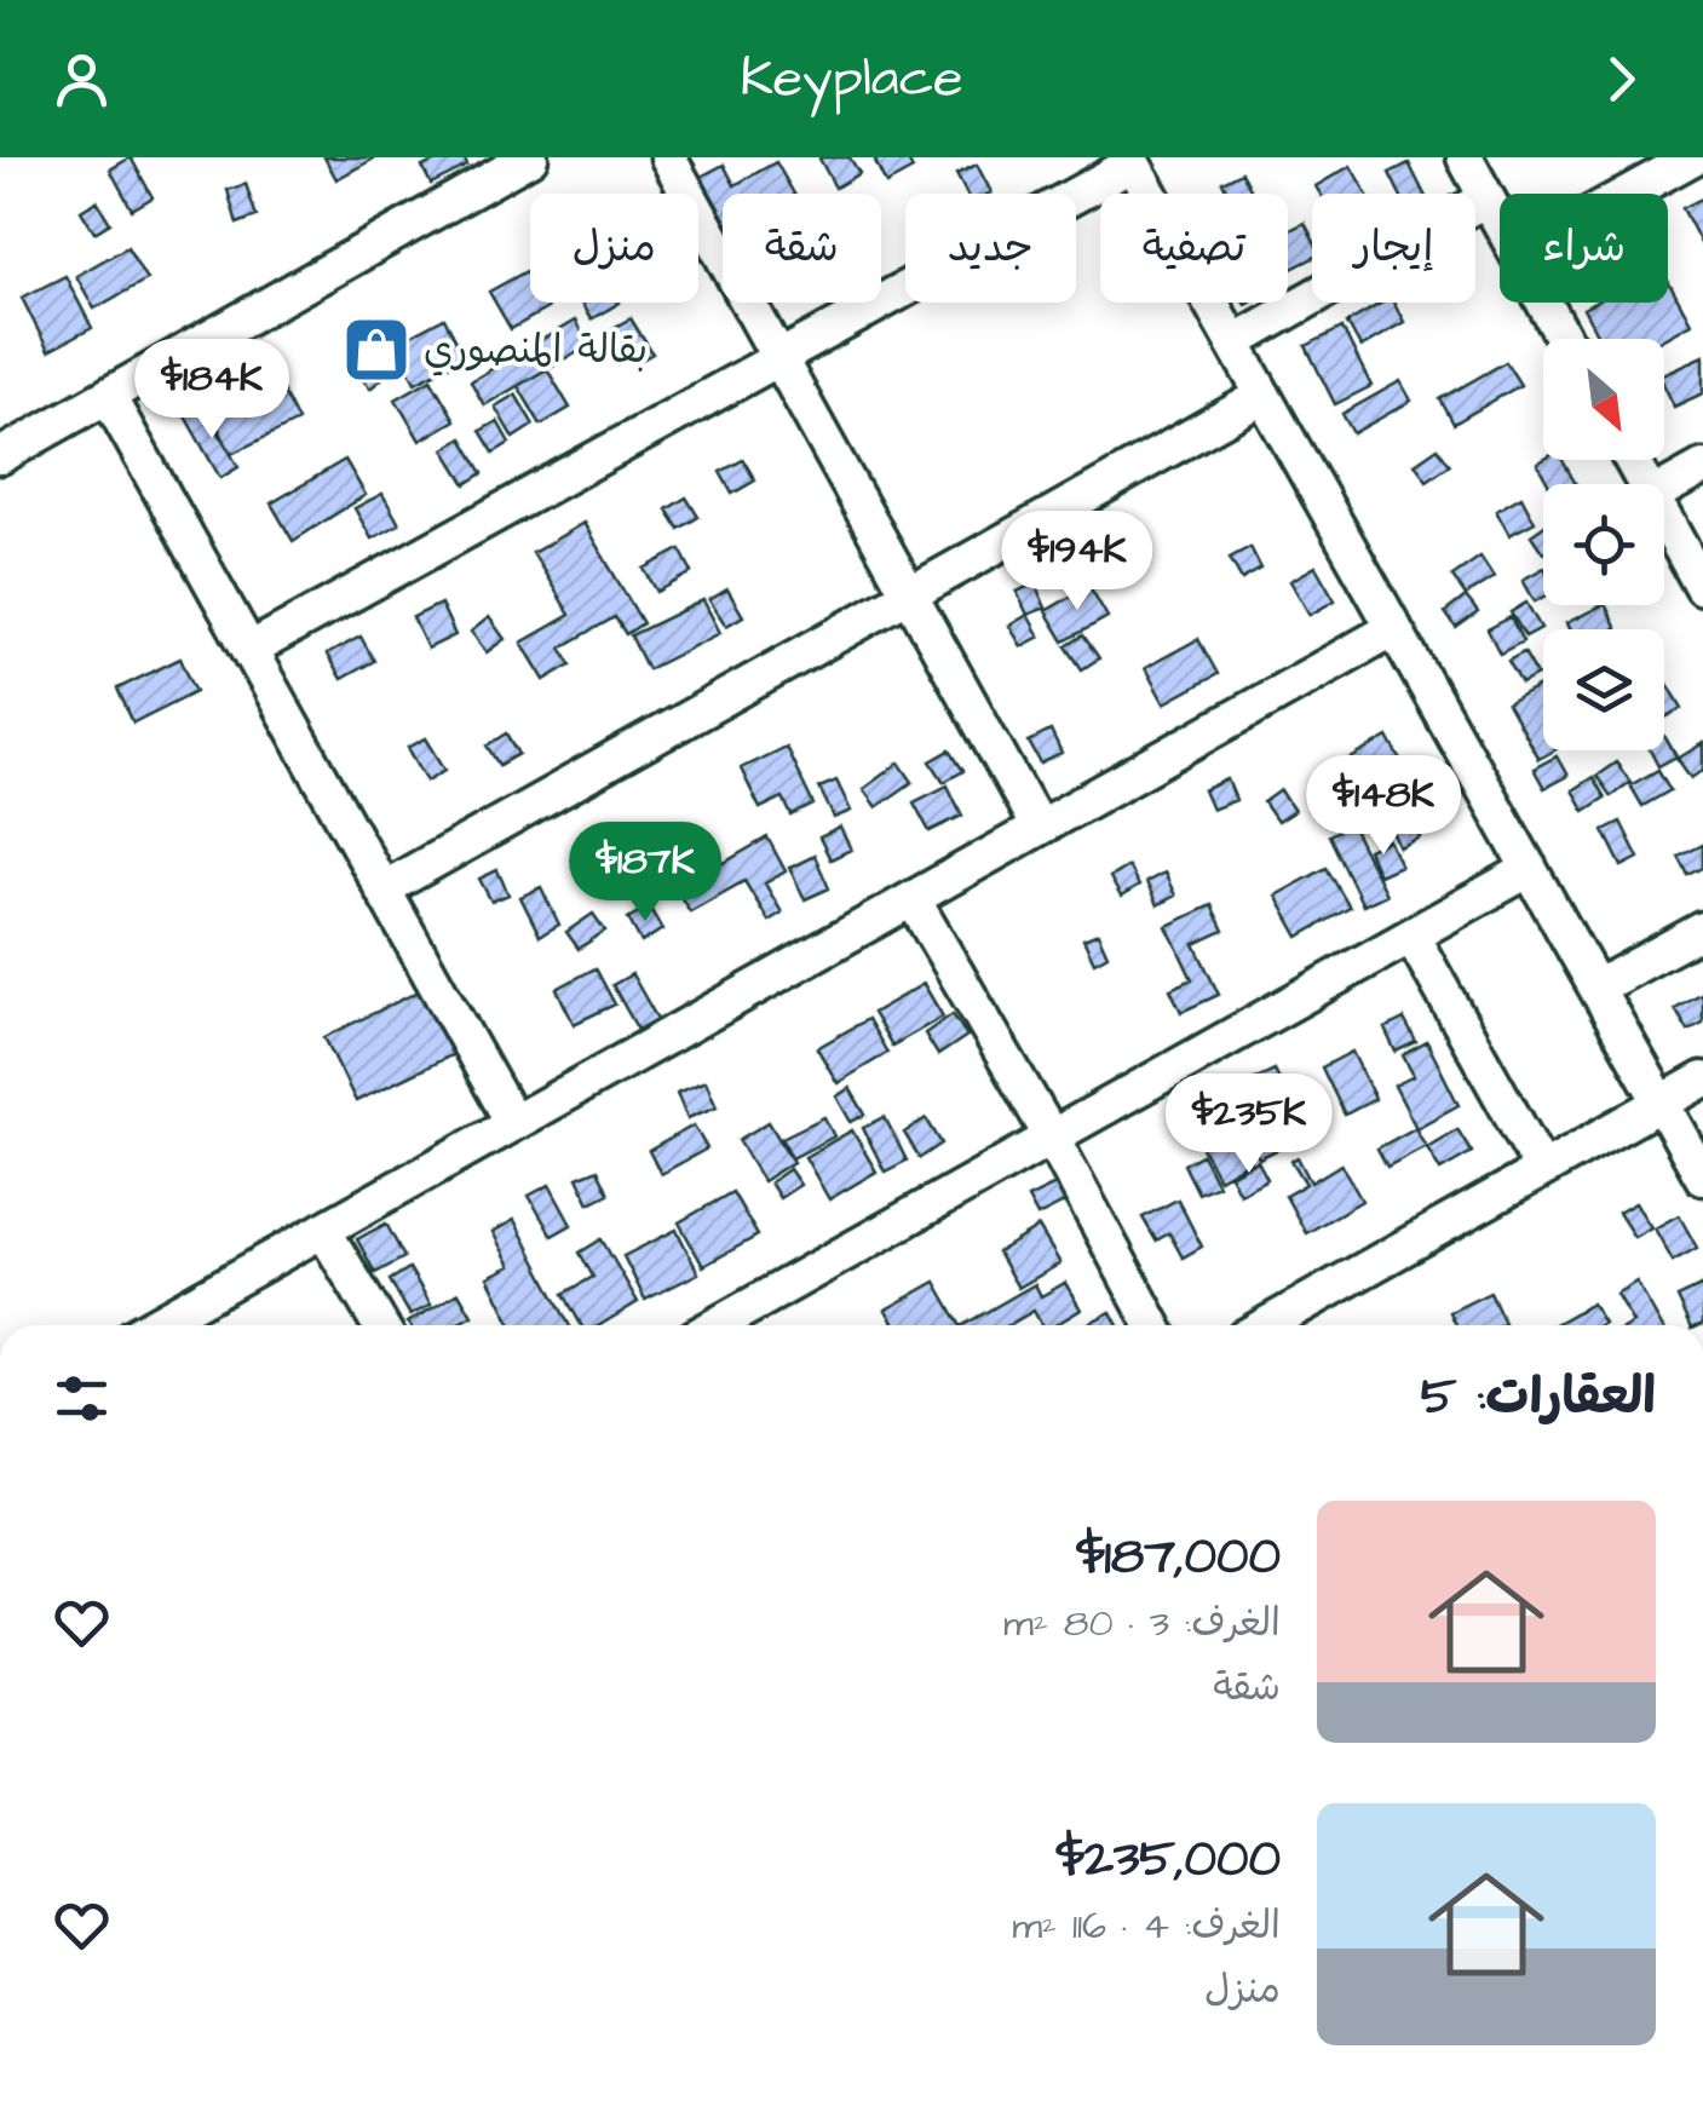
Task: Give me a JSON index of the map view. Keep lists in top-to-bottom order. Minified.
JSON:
{"places":{"shop":["بقالة المنصوري"]},"north":"bottom right","page":{"header":"Keyplace","chip":["شراء","إيجار","تصفية","جديد","شقة","منزل"],"price":["$184K","$194K","$148K","$187K","$235K"],"heading":"العقارات: 5","list":[{"name":"$187,000","note":"الغرف: 3 · 80 m² · شقة"},{"name":"$235,000","note":"الغرف: 4 · 116 m² · منزل"}]}}
